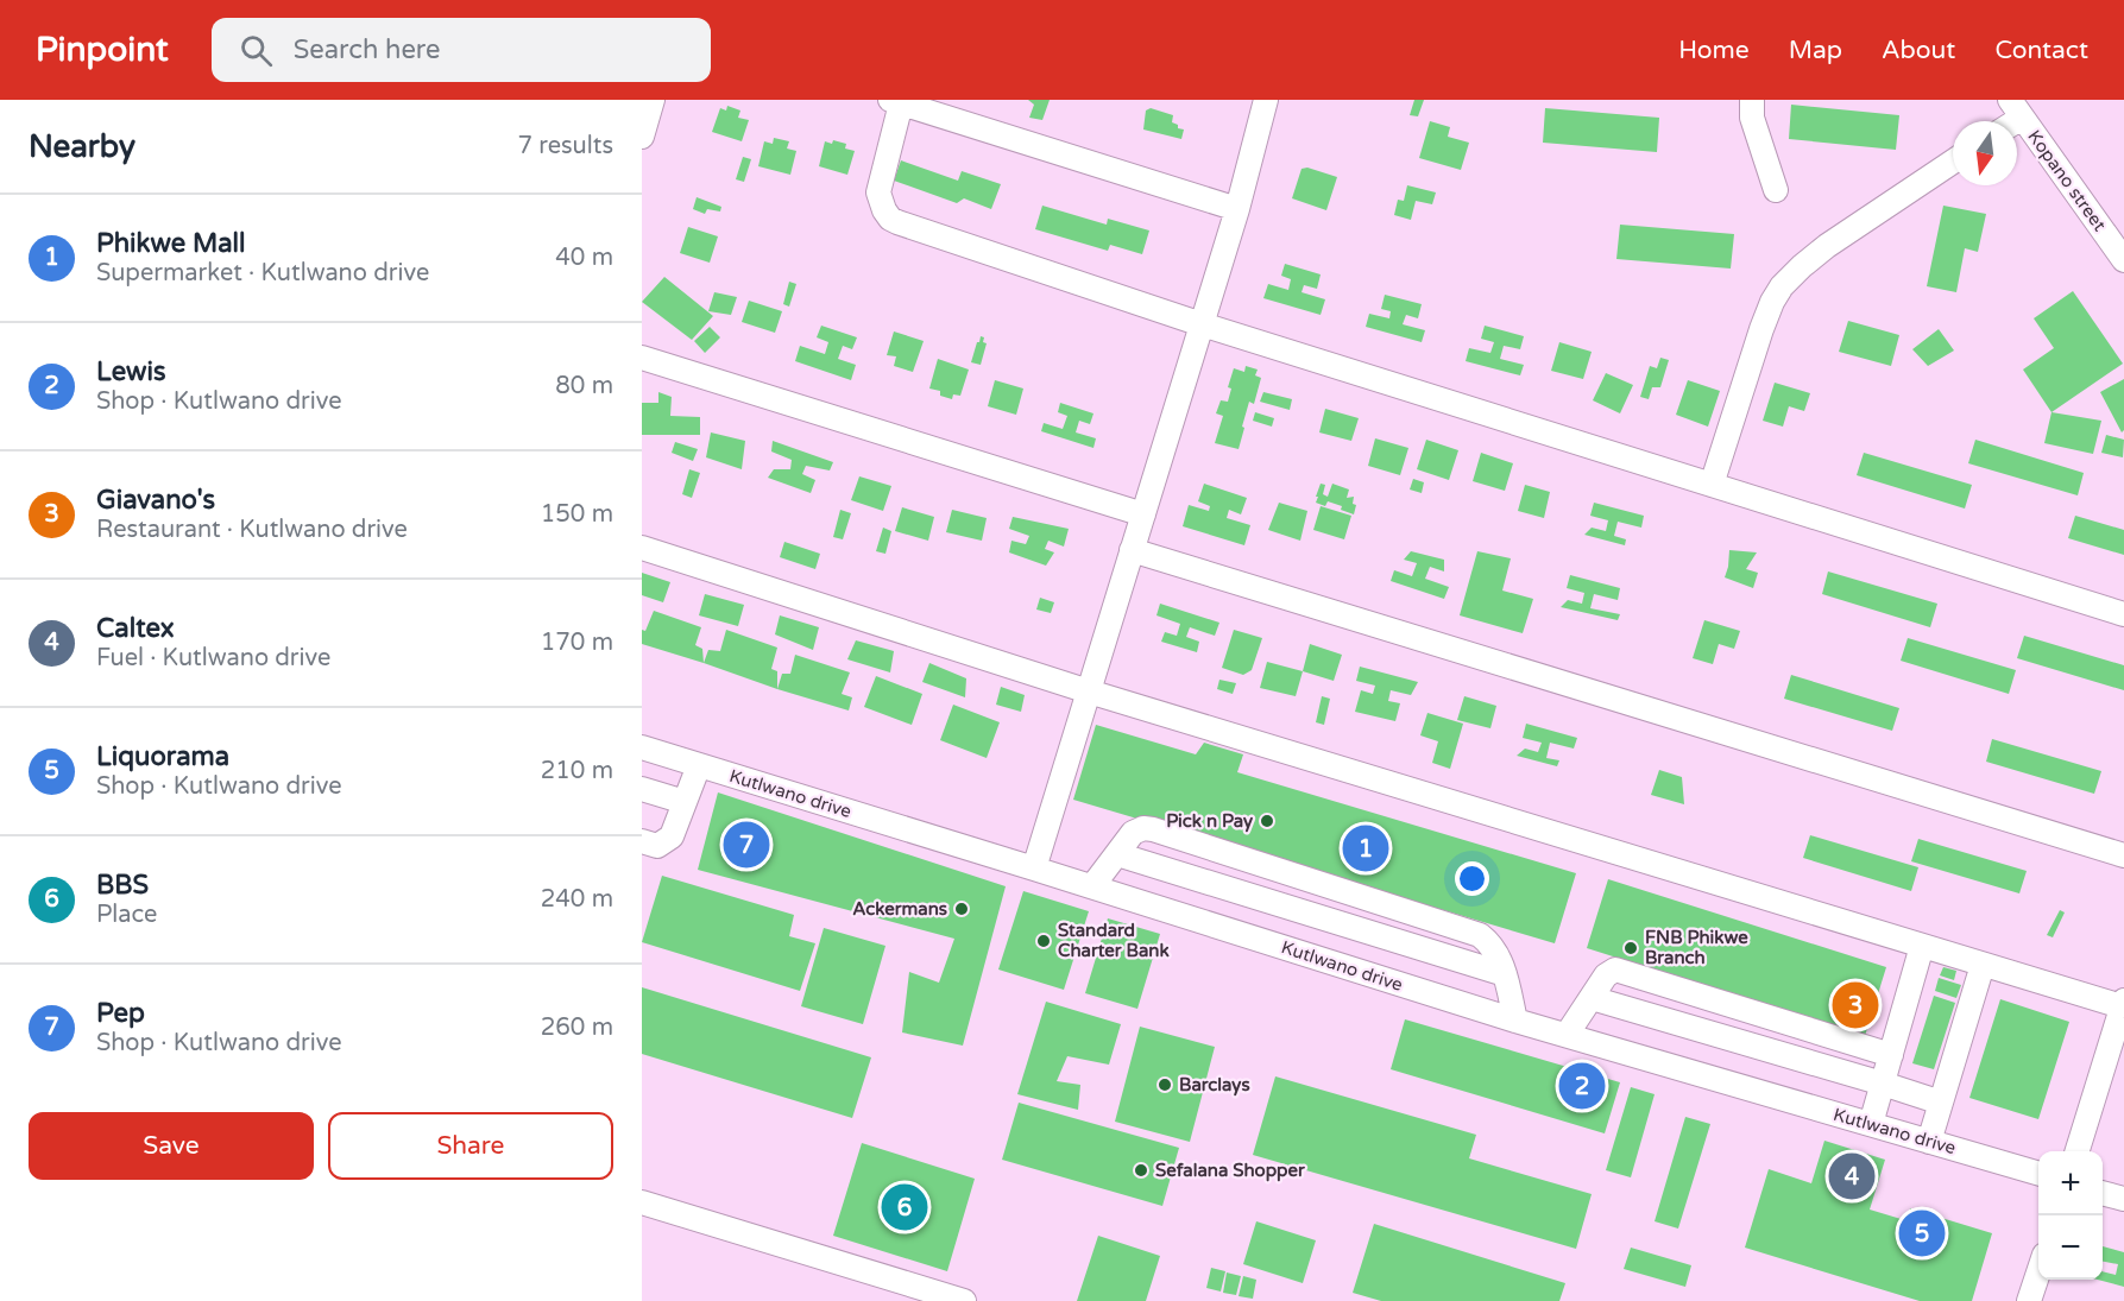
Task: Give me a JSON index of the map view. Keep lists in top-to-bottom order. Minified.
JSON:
{"streets":{"street":["Kopano street","Kutlwano drive"]},"places":["Pick n Pay","Ackermans","Standard Charter Bank","FNB Phikwe Branch","Barclays","Sefalana Shopper"],"north":"bottom","page":{"header":"Pinpoint","search":"Search here","nav":["Home","Map","About","Contact"],"heading":["Nearby","7 results"],"list":[{"mark":"1","name":"Phikwe Mall","note":"Supermarket · Kutlwano drive","value":"40 m"},{"mark":"2","name":"Lewis","note":"Shop · Kutlwano drive","value":"80 m"},{"mark":"3","name":"Giavano's","note":"Restaurant · Kutlwano drive","value":"150 m"},{"mark":"4","name":"Caltex","note":"Fuel · Kutlwano drive","value":"170 m"},{"mark":"5","name":"Liquorama","note":"Shop · Kutlwano drive","value":"210 m"},{"mark":"6","name":"BBS","note":"Place","value":"240 m"},{"mark":"7","name":"Pep","note":"Shop · Kutlwano drive","value":"260 m"}],"pins":["7","1","3","2","4","6","5"],"buttons":["Save","Share"],"map_buttons":["+","−"]}}
